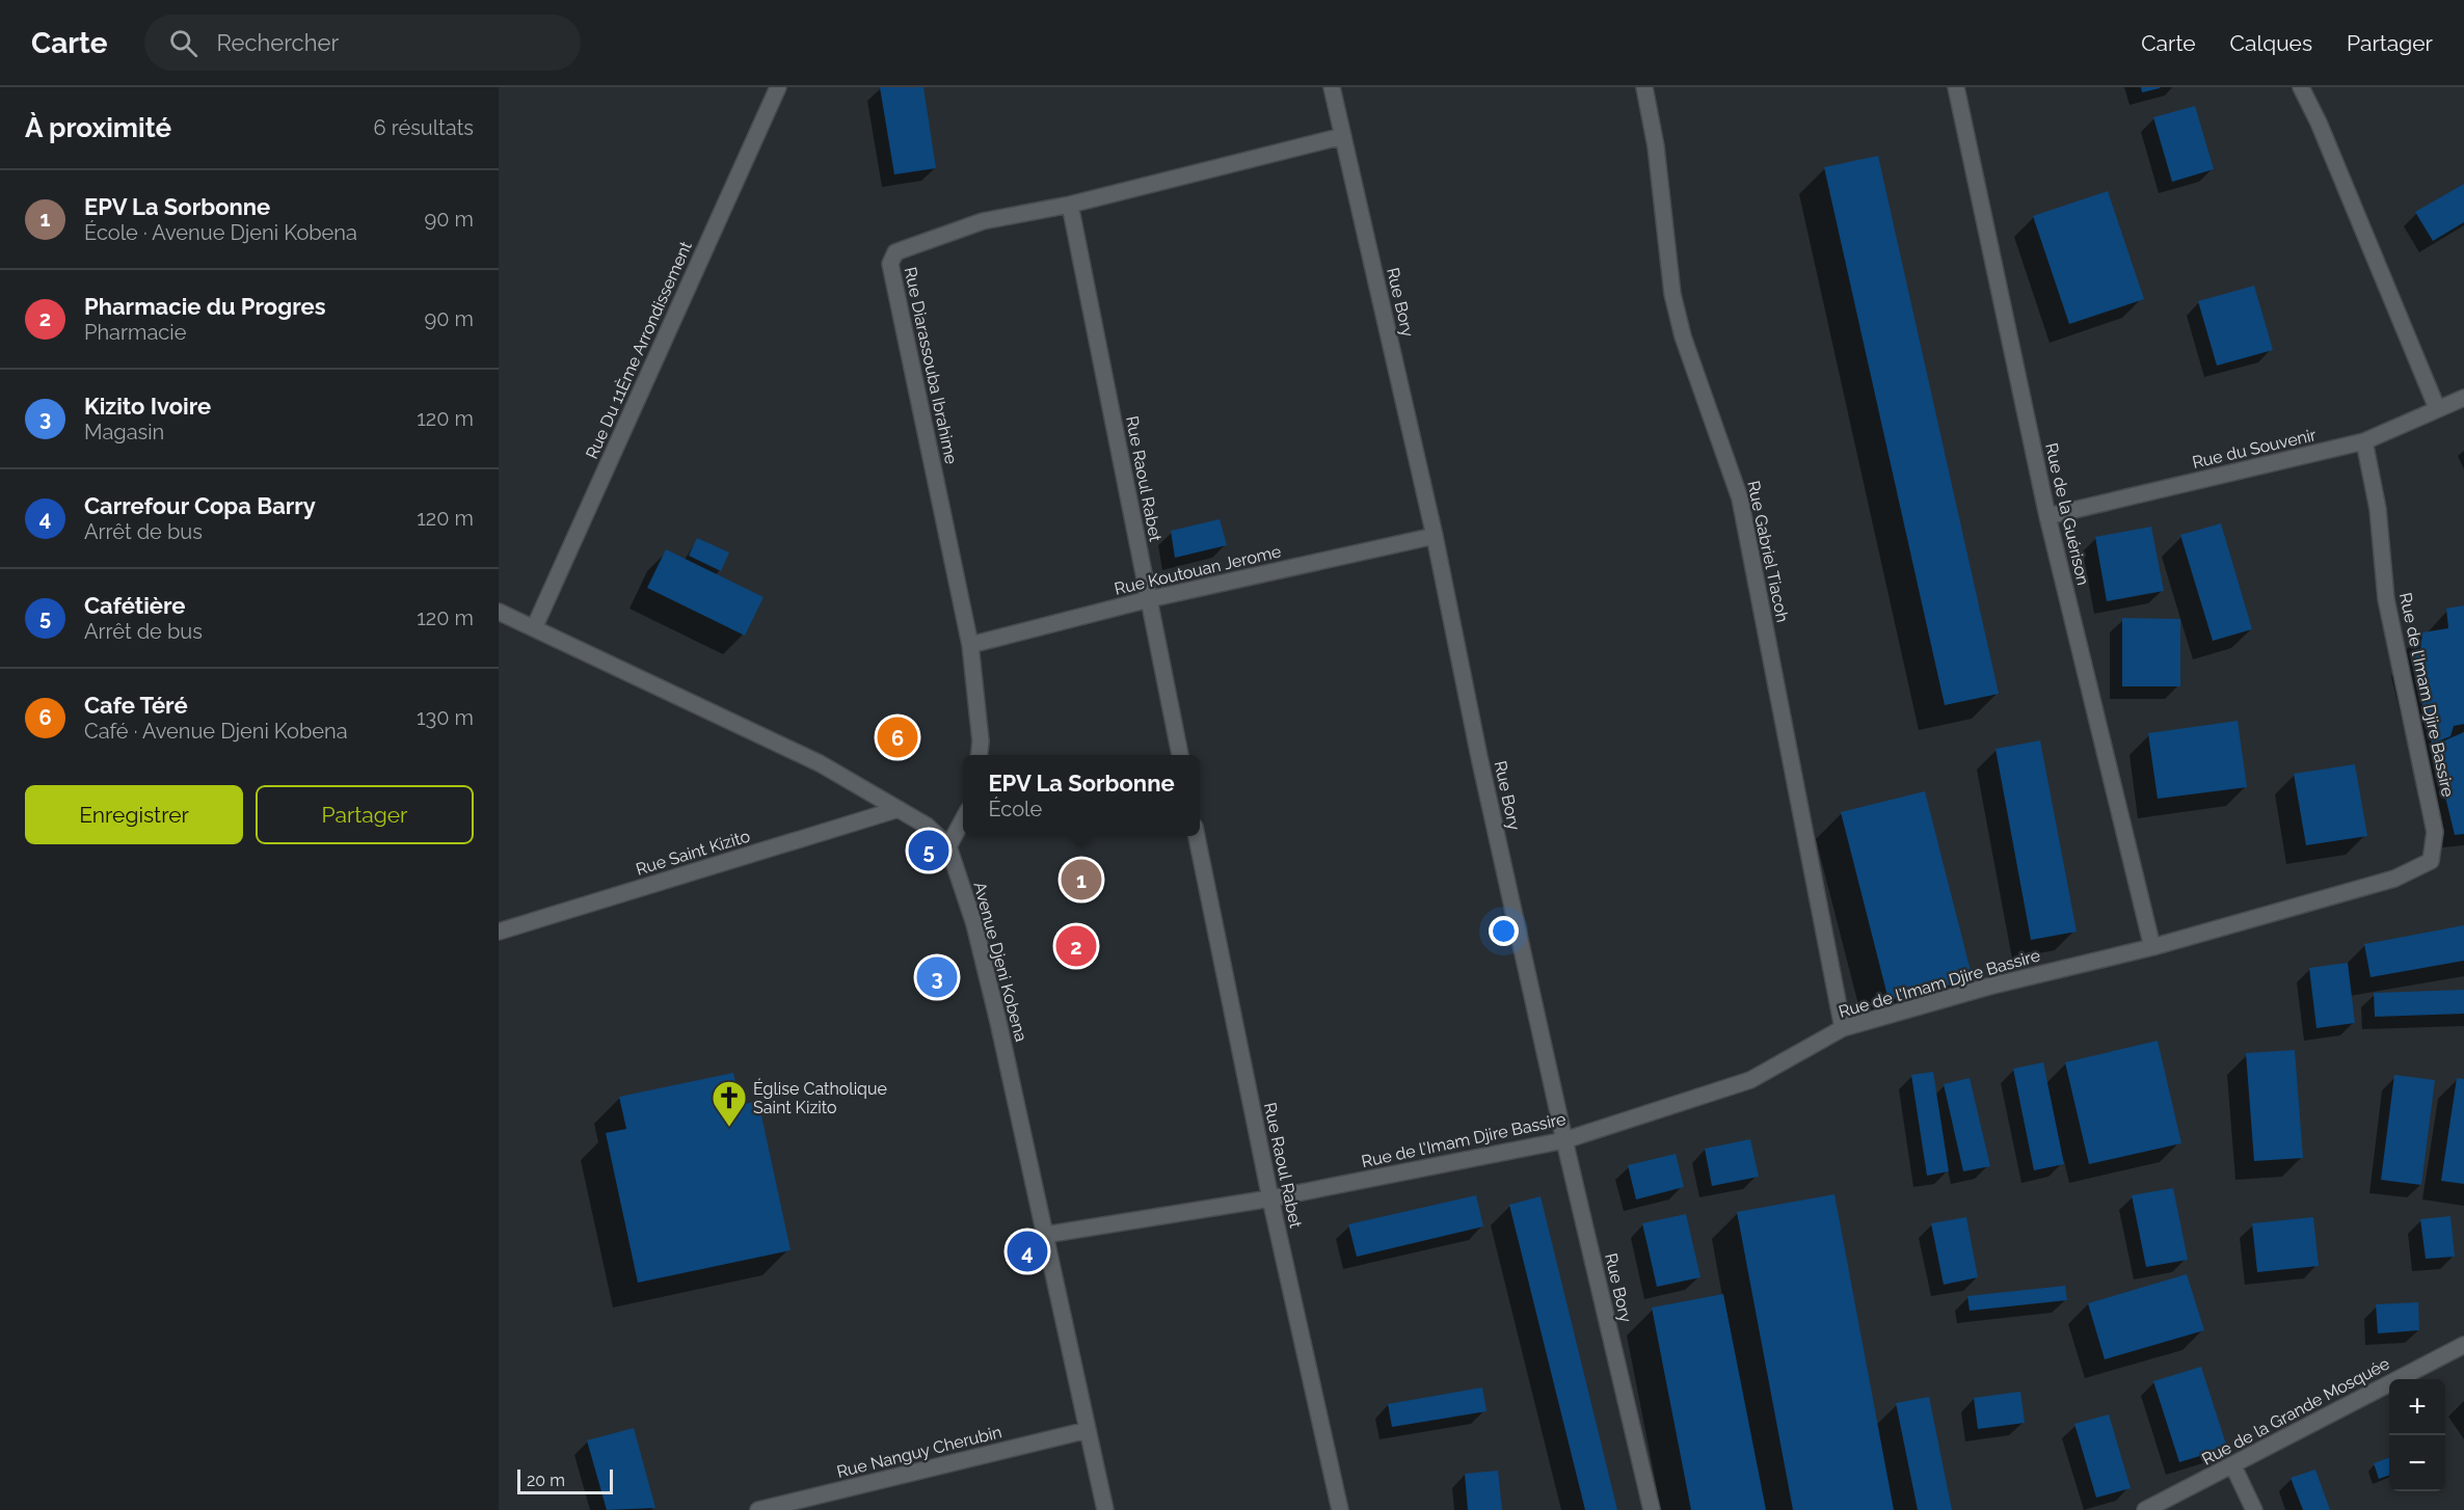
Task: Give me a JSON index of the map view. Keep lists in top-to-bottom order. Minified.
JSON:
{"streets":{"street":["Rue Bory","Rue Du 11Ème Arrondissement","Rue Diarassouba Ibrahime","Rue du Souvenir","Rue Raoul Rabet","Rue de la Guérison","Rue Gabriel Tiacoh","Rue Koutouan Jerome","Rue de l'Imam Djire Bassire","Rue Saint Kizito","Avenue Djeni Kobena","Rue de la Grande Mosquée","Rue Nanguy Cherubin"]},"crossings":[["Rue Bory","Rue Diarassouba Ibrahime"],["Rue Bory","Rue Koutouan Jerome"],["Rue Bory","Rue de l'Imam Djire Bassire"],["Rue Du 11Ème Arrondissement","Avenue Djeni Kobena"],["Rue Diarassouba Ibrahime","Rue Raoul Rabet"],["Rue Diarassouba Ibrahime","Rue Koutouan Jerome"],["Rue du Souvenir","Rue de la Guérison"],["Rue du Souvenir","Rue de l'Imam Djire Bassire"],["Rue Raoul Rabet","Rue Koutouan Jerome"],["Rue Raoul Rabet","Rue de l'Imam Djire Bassire"],["Rue de la Guérison","Rue de l'Imam Djire Bassire"],["Rue Gabriel Tiacoh","Rue de l'Imam Djire Bassire"],["Rue de l'Imam Djire Bassire","Avenue Djeni Kobena"],["Rue Saint Kizito","Avenue Djeni Kobena"],["Avenue Djeni Kobena","Rue Nanguy Cherubin"]],"places":{"church":["Église Catholique Saint Kizito"]},"scale_bar":"20 m","page":{"header":"Carte","search":"Rechercher","nav":["Carte","Calques","Partager"],"heading":["À proximité","6 résultats"],"list":[{"mark":"1","name":"EPV La Sorbonne","note":"École · Avenue Djeni Kobena","value":"90 m"},{"mark":"2","name":"Pharmacie du Progres","note":"Pharmacie","value":"90 m"},{"mark":"3","name":"Kizito Ivoire","note":"Magasin","value":"120 m"},{"mark":"4","name":"Carrefour Copa Barry","note":"Arrêt de bus","value":"120 m"},{"mark":"5","name":"Cafétière","note":"Arrêt de bus","value":"120 m"},{"mark":"6","name":"Cafe Téré","note":"Café · Avenue Djeni Kobena","value":"130 m"}],"pins":["6","5","1","2","3","4"],"popup":["EPV La Sorbonne","École"],"buttons":["Enregistrer","Partager"],"map_buttons":["+","−"],"scale":"20 m"}}
